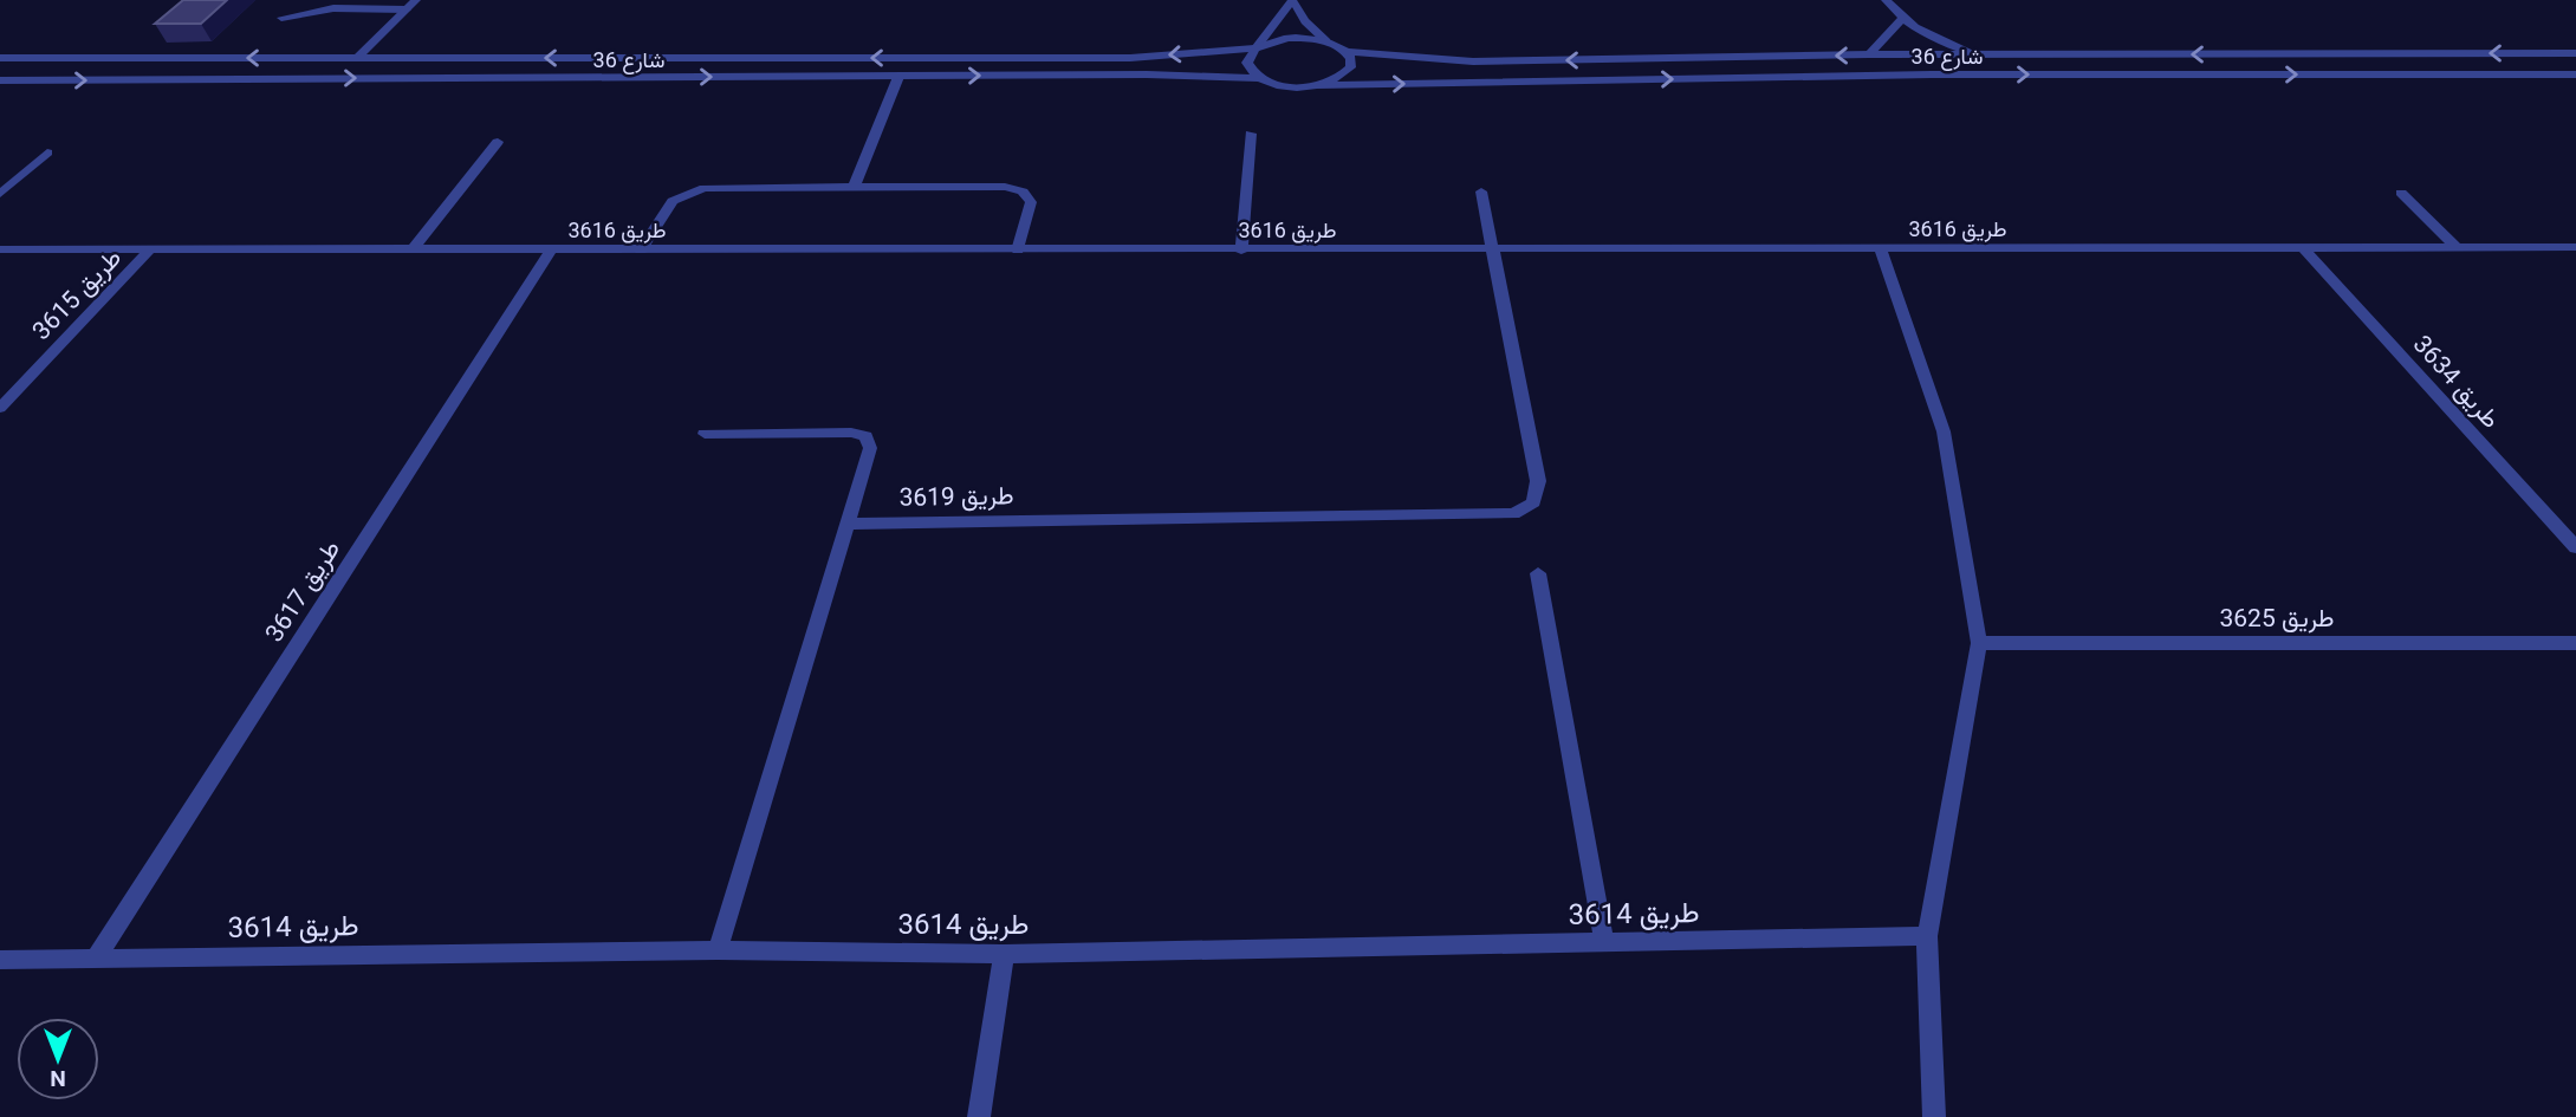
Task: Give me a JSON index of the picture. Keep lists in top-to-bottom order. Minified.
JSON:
{"streets":{"street":["شارع 36","طريق 3616","طريق 3615","طريق 3634","طريق 3619","طريق 3617","طريق 3625","طريق 3614"]},"crossings":[["طريق 3616","طريق 3615"],["طريق 3616","طريق 3634"],["طريق 3616","طريق 3619"],["طريق 3616","طريق 3617"],["طريق 3617","طريق 3614"]],"north":"bottom"}
